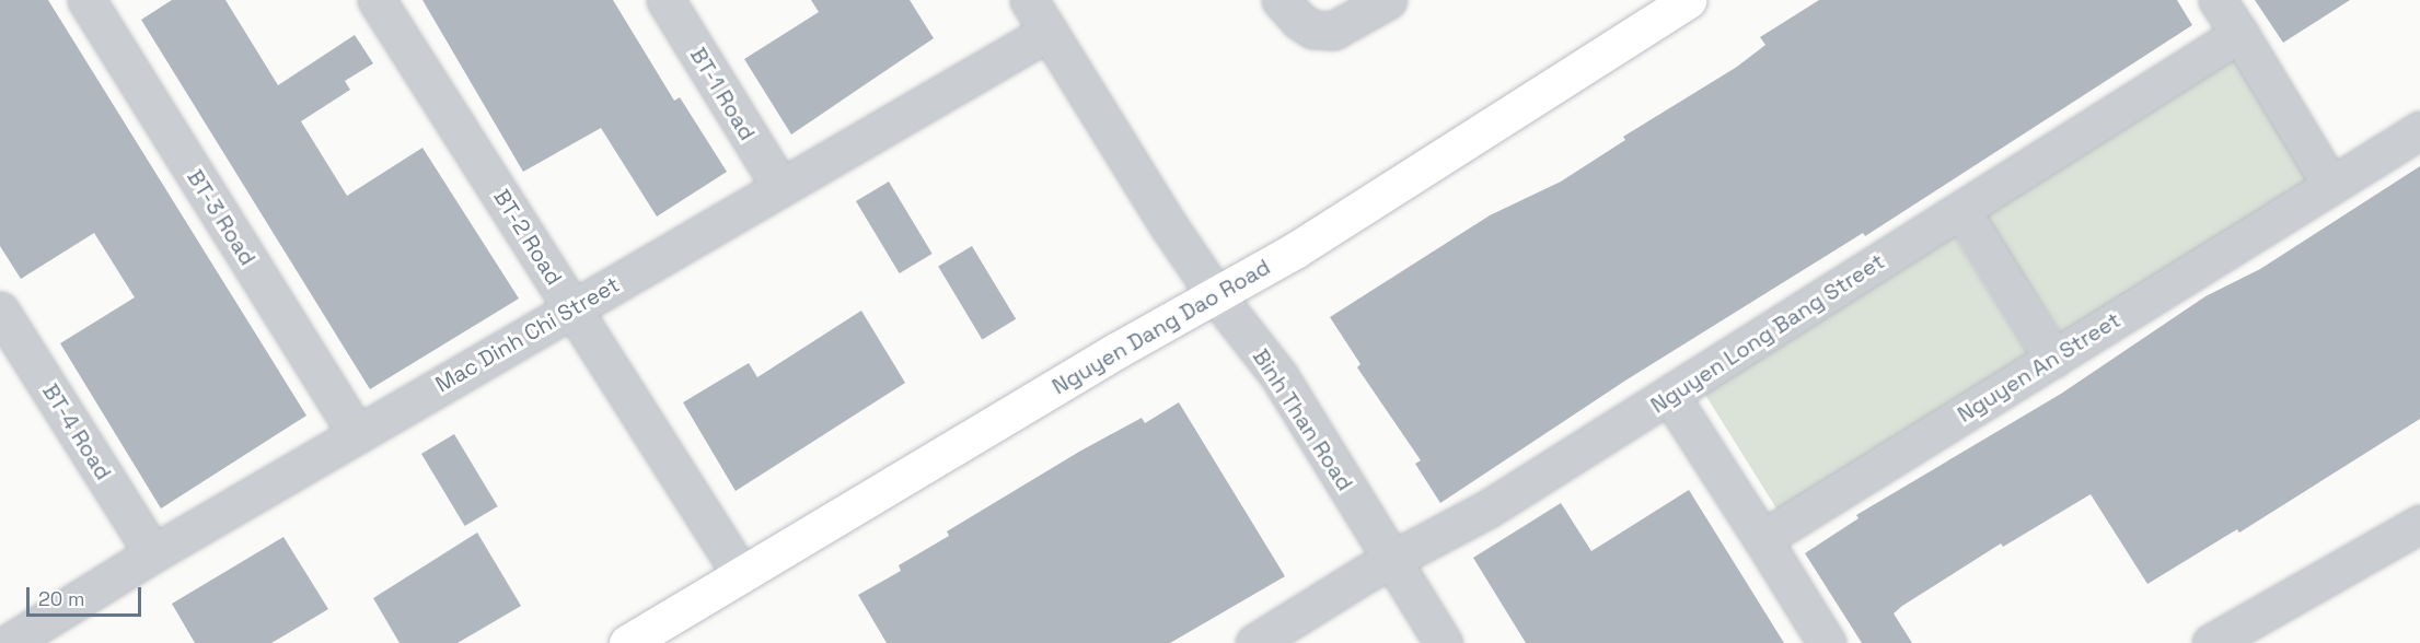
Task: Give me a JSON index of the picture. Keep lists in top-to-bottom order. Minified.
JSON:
{"streets":{"main road":["Nguyen Dang Dao Road"],"street":["BT-1 Road","BT-3 Road","BT-2 Road","Nguyen Long Bang Street","Mac Dinh Chi Street","Nguyen An Street","Binh Than Road","BT-4 Road"]},"crossings":[["BT-1 Road","Mac Dinh Chi Street"],["BT-3 Road","Mac Dinh Chi Street"],["BT-2 Road","Nguyen Dang Dao Road"],["BT-2 Road","Mac Dinh Chi Street"],["Nguyen Dang Dao Road","Binh Than Road"],["Nguyen Long Bang Street","Binh Than Road"],["Mac Dinh Chi Street","Binh Than Road"],["Mac Dinh Chi Street","BT-4 Road"]],"scale_bar":"20 m"}
